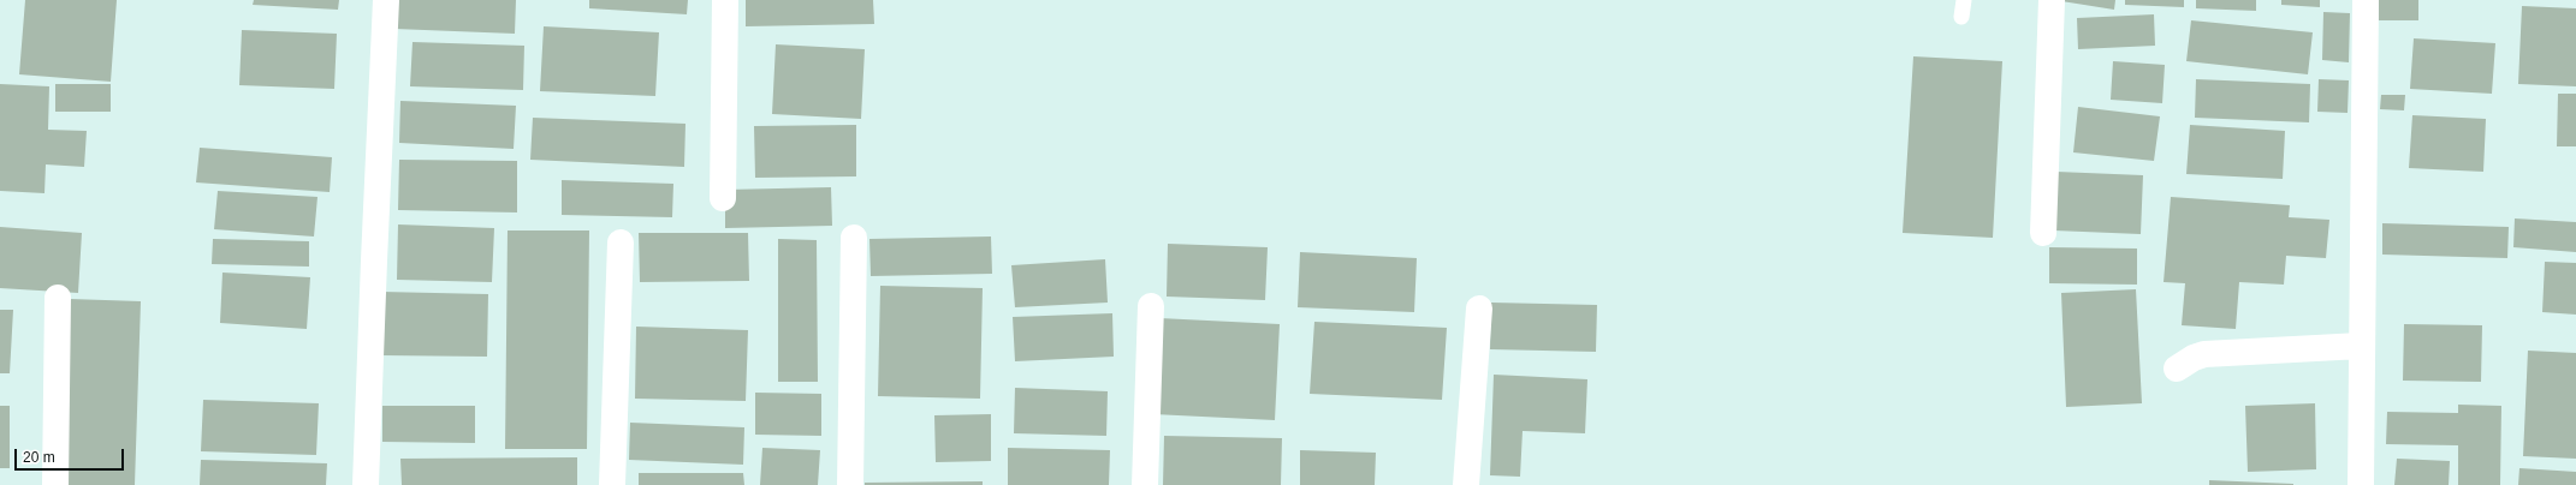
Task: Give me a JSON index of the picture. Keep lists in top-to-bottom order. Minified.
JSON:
{"scale_bar":"20 m"}
